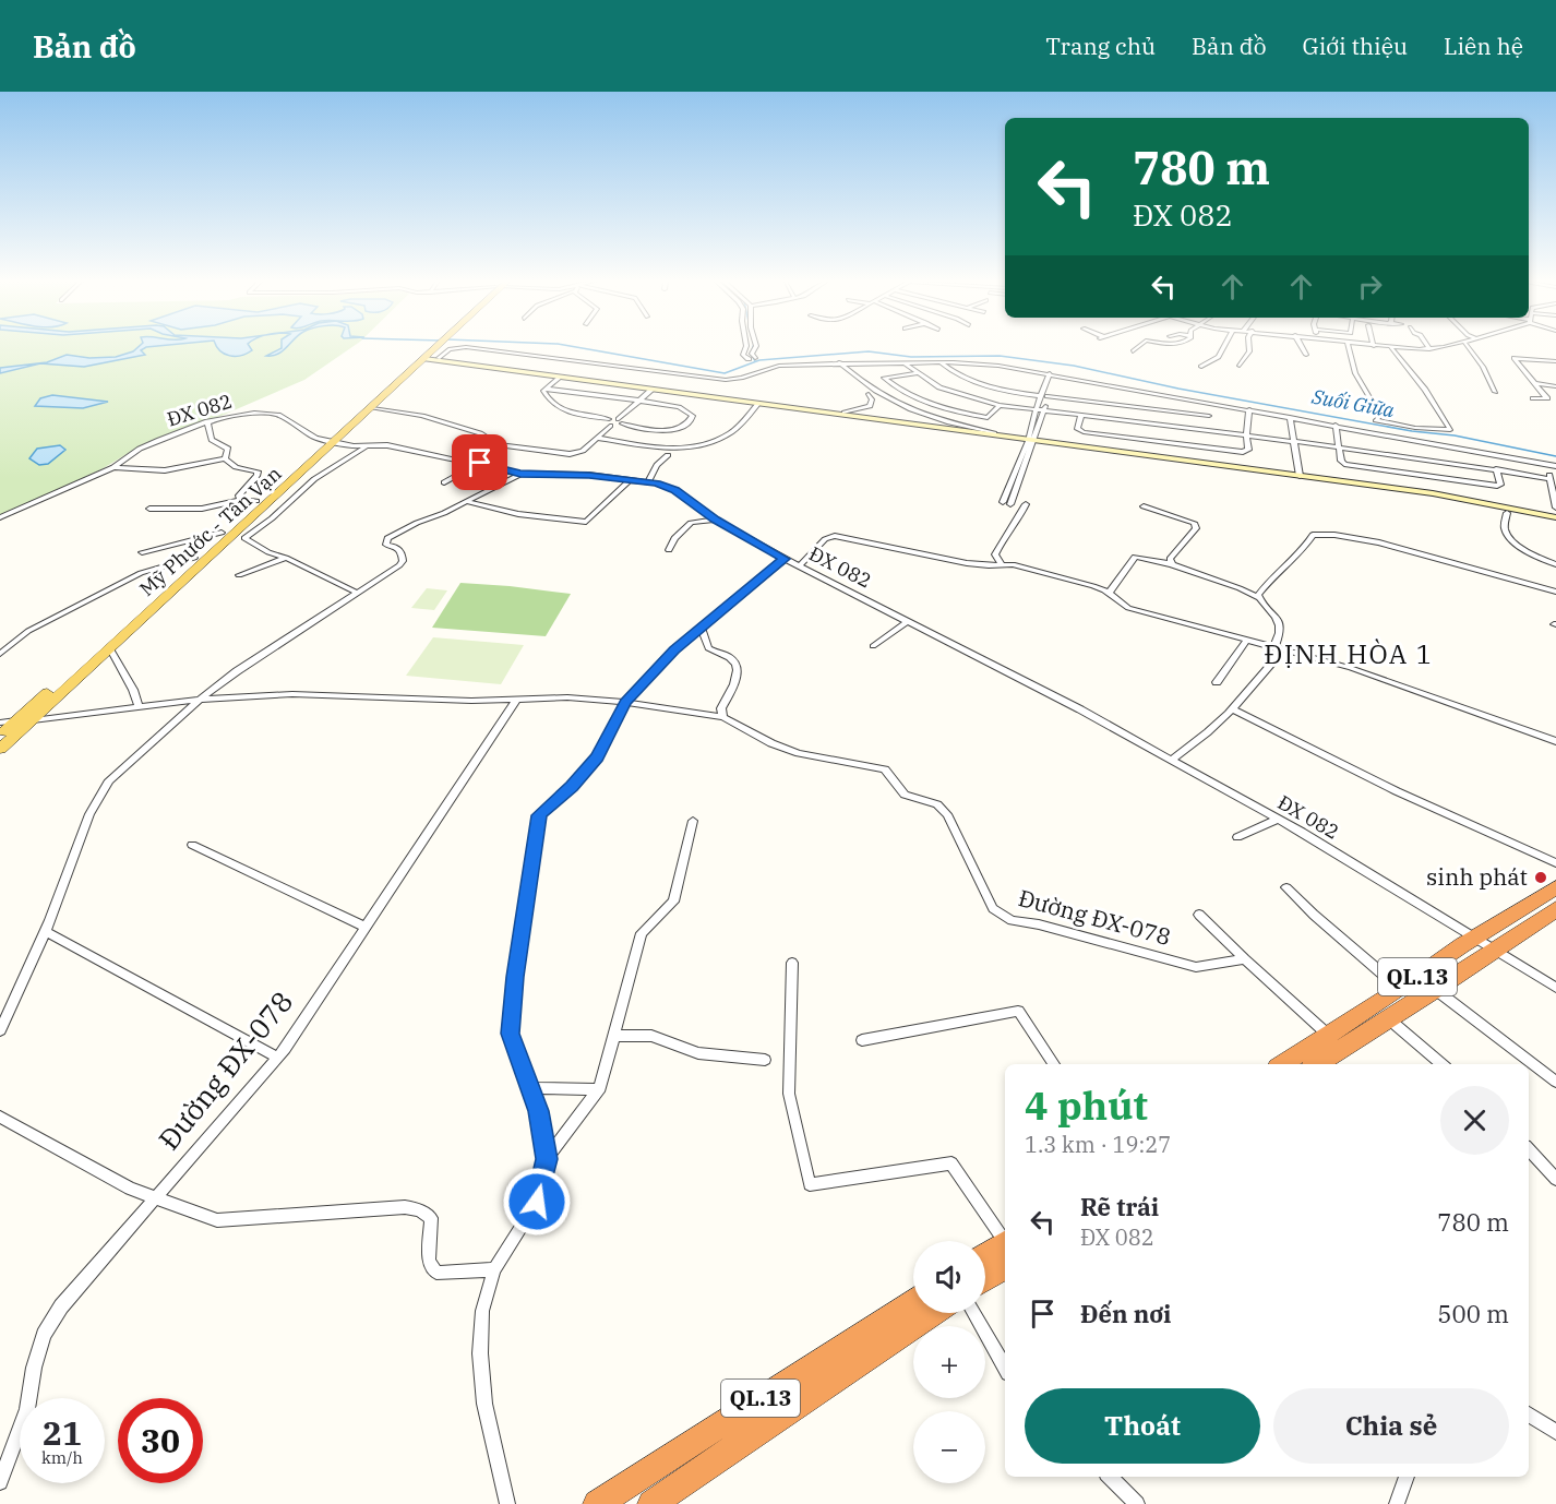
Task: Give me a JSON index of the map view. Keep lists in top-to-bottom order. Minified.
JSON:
{"streets":{"highway":["QL.13"],"main road":["Mỹ Phước - Tân Vạn"],"street":["ĐX 082","Đường ĐX-078"]},"crossings":[["ĐX 082","Mỹ Phước - Tân Vạn"],["ĐX 082","QL.13"],["Mỹ Phước - Tân Vạn","Đường ĐX-078"]],"districts":["ĐỊNH HÒA 1"],"water":["Suối Giữa"],"places":["sinh phát"],"page":{"header":"Bản đồ","nav":["Trang chủ","Bản đồ","Giới thiệu","Liên hệ"],"turn":["780 m","ĐX 082"],"heading":["4 phút","1.3 km · 19:27"],"list":[{"name":"Rẽ trái","note":"ĐX 082","value":"780 m"},{"name":"Đến nơi","value":"500 m"}],"map_buttons":["+","−"],"buttons":["Thoát","Chia sẻ"],"speed":"21 km/h","limit":"30"}}
